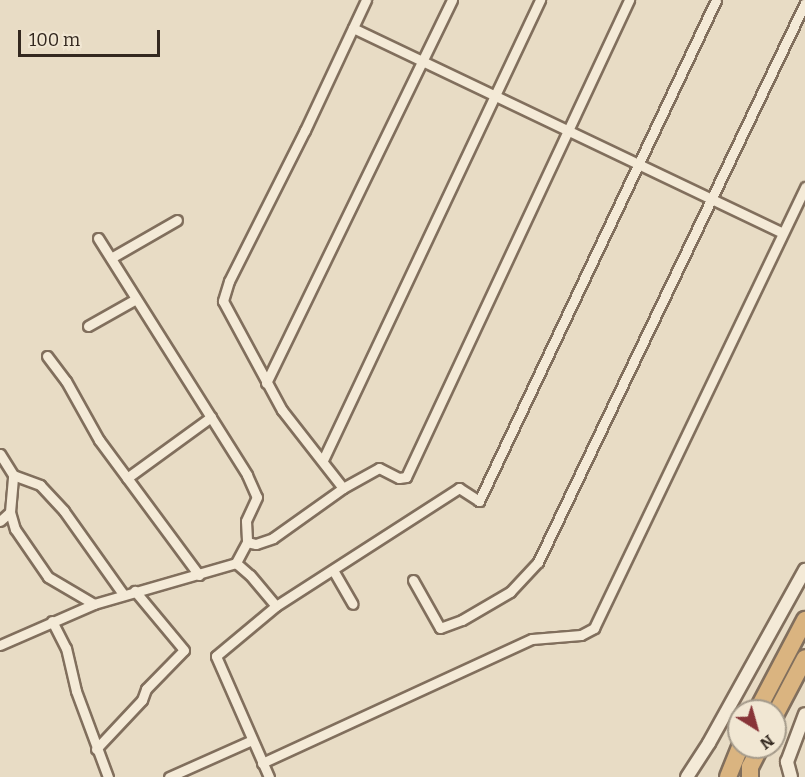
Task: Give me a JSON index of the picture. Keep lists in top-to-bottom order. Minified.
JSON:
{"scale_bar":"100 m","north":"bottom right"}
